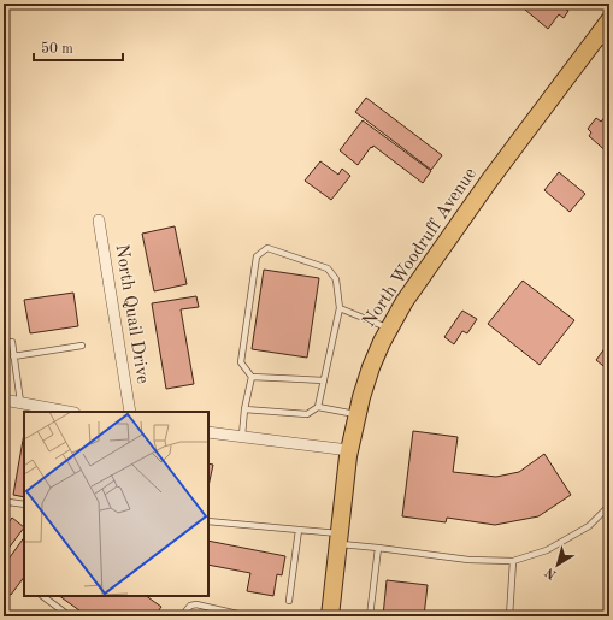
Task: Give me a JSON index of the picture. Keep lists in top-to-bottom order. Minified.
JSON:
{"streets":{"main road":["North Woodruff Avenue"],"street":["North Quail Drive"]},"scale_bar":"50 m","north":"bottom left"}
